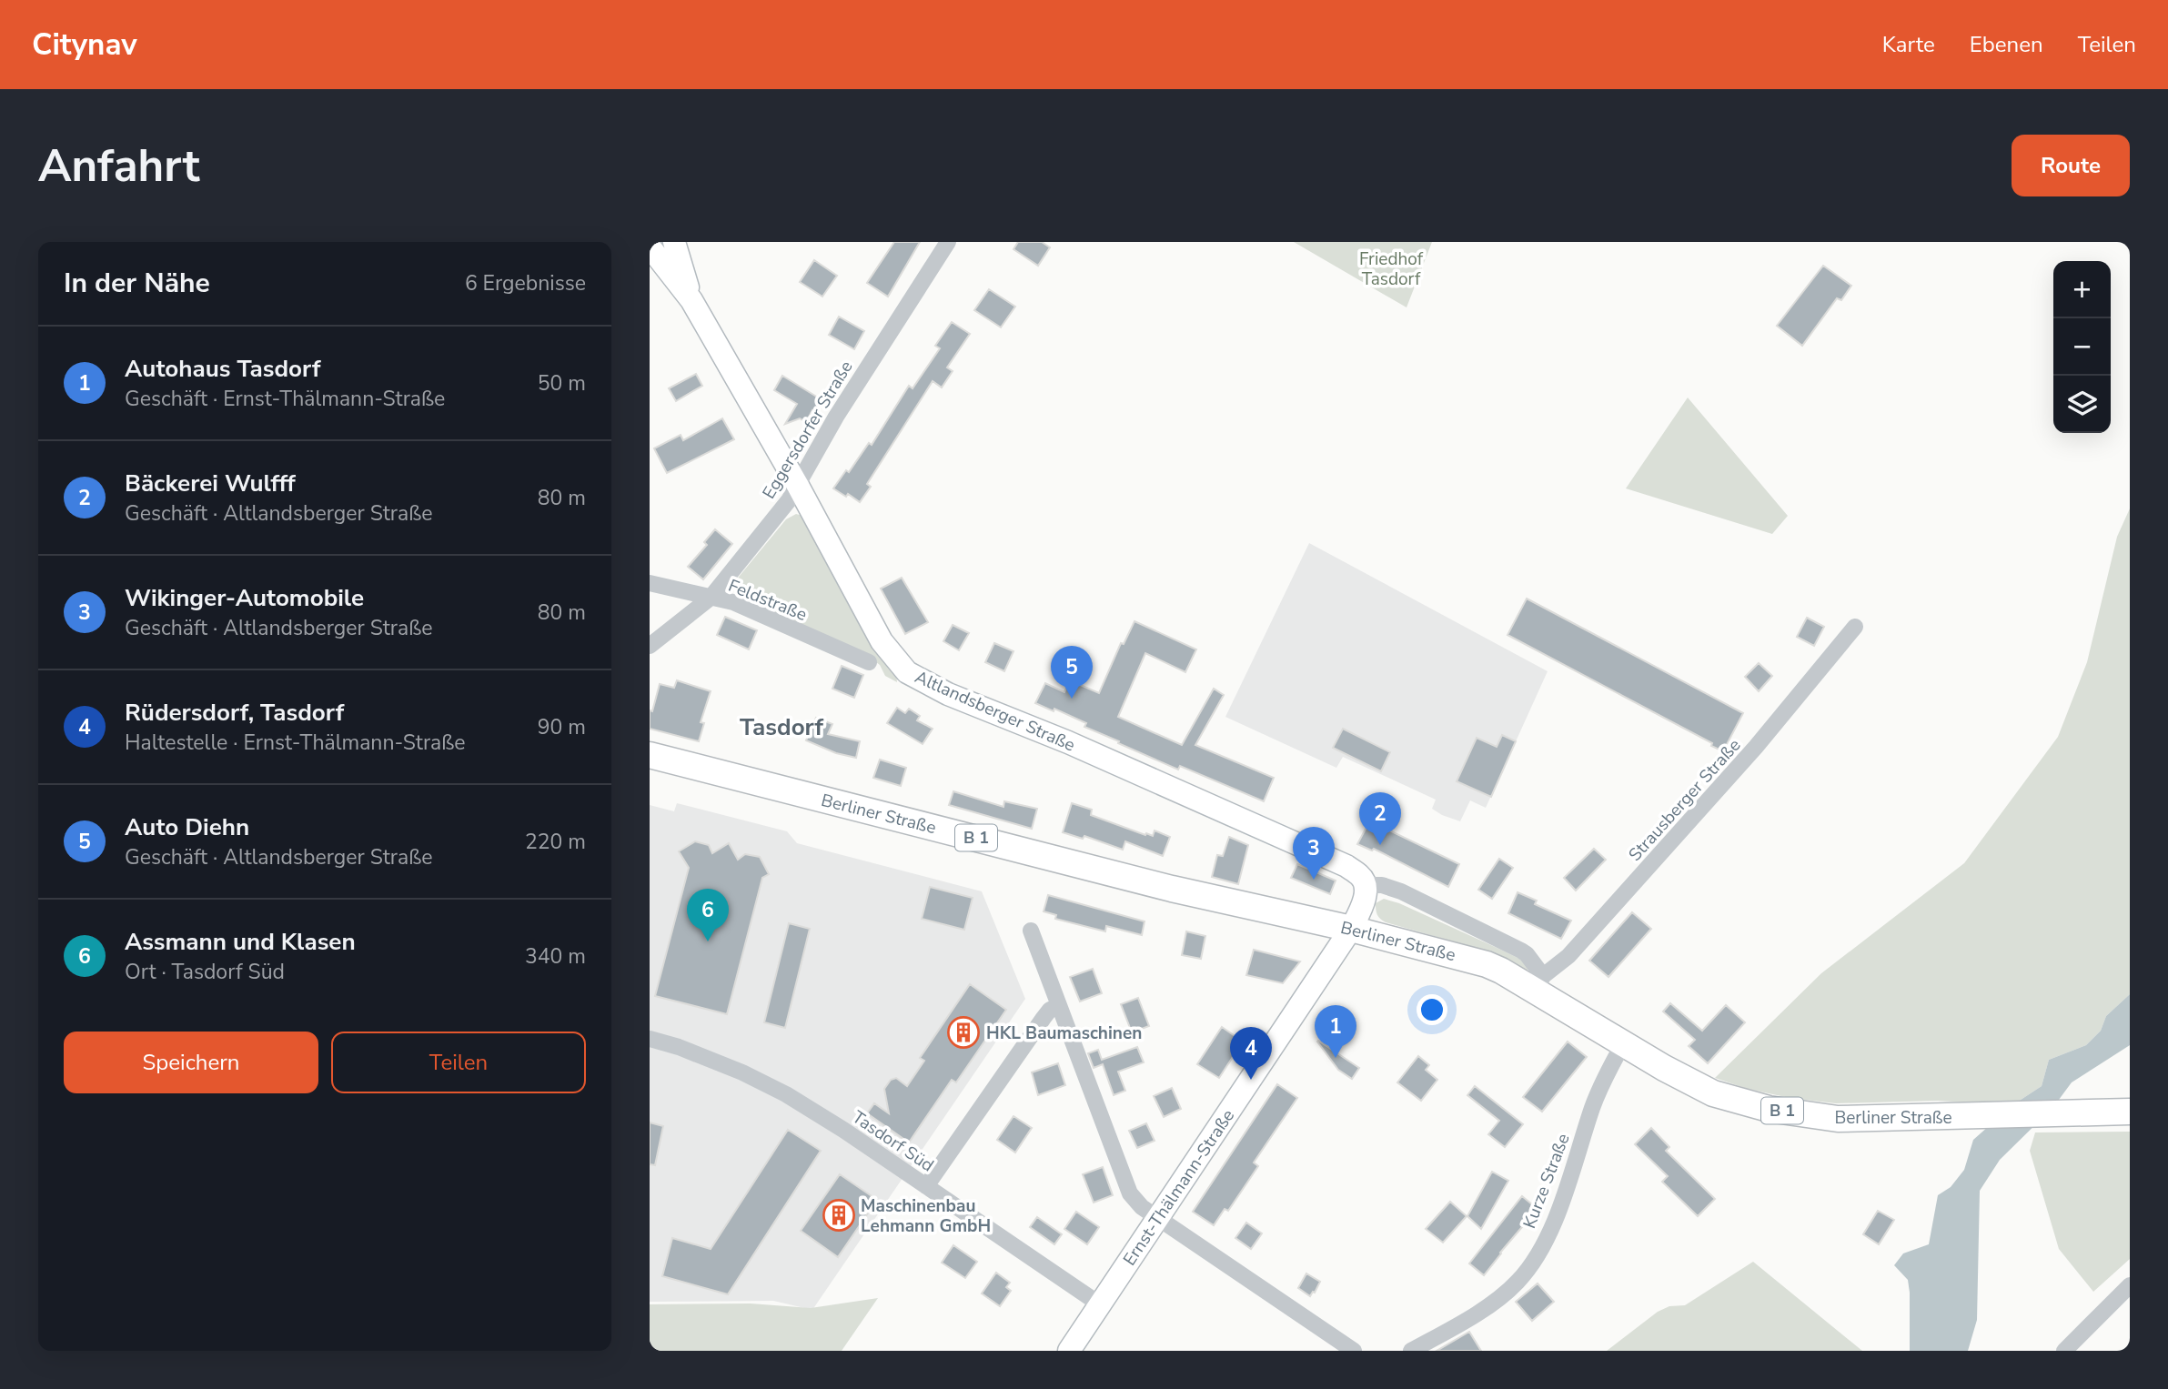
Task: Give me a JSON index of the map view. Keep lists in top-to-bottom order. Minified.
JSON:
{"streets":{"main road":["Altlandsberger Straße","Berliner Straße","B 1","Ernst-Thälmann-Straße"],"street":["Eggersdorfer Straße","Feldstraße","Strausberger Straße","Tasdorf Süd","Kurze Straße"]},"crossings":[["Eggersdorfer Straße","Feldstraße"],["Eggersdorfer Straße","Altlandsberger Straße"],["Strausberger Straße","Berliner Straße"],["Berliner Straße","Kurze Straße"],["Berliner Straße","Ernst-Thälmann-Straße"],["Tasdorf Süd","Ernst-Thälmann-Straße"]],"districts":["Tasdorf"],"parks":["Friedhof Tasdorf"],"places":{"building":["HKL Baumaschinen","Maschinenbau Lehmann GmbH"]},"page":{"header":"Citynav","nav":["Karte","Ebenen","Teilen"],"buttons":["Route",["Speichern","Teilen"]],"title":"Anfahrt","heading":["In der Nähe","6 Ergebnisse"],"map_buttons":["+","−"],"list":[{"mark":"1","name":"Autohaus Tasdorf","note":"Geschäft · Ernst-Thälmann-Straße","value":"50 m"},{"mark":"2","name":"Bäckerei Wulfff","note":"Geschäft · Altlandsberger Straße","value":"80 m"},{"mark":"3","name":"Wikinger-Automobile","note":"Geschäft · Altlandsberger Straße","value":"80 m"},{"mark":"4","name":"Rüdersdorf, Tasdorf","note":"Haltestelle · Ernst-Thälmann-Straße","value":"90 m"},{"mark":"5","name":"Auto Diehn","note":"Geschäft · Altlandsberger Straße","value":"220 m"},{"mark":"6","name":"Assmann und Klasen","note":"Ort · Tasdorf Süd","value":"340 m"}],"pins":["5","2","3","6","1","4"]}}
